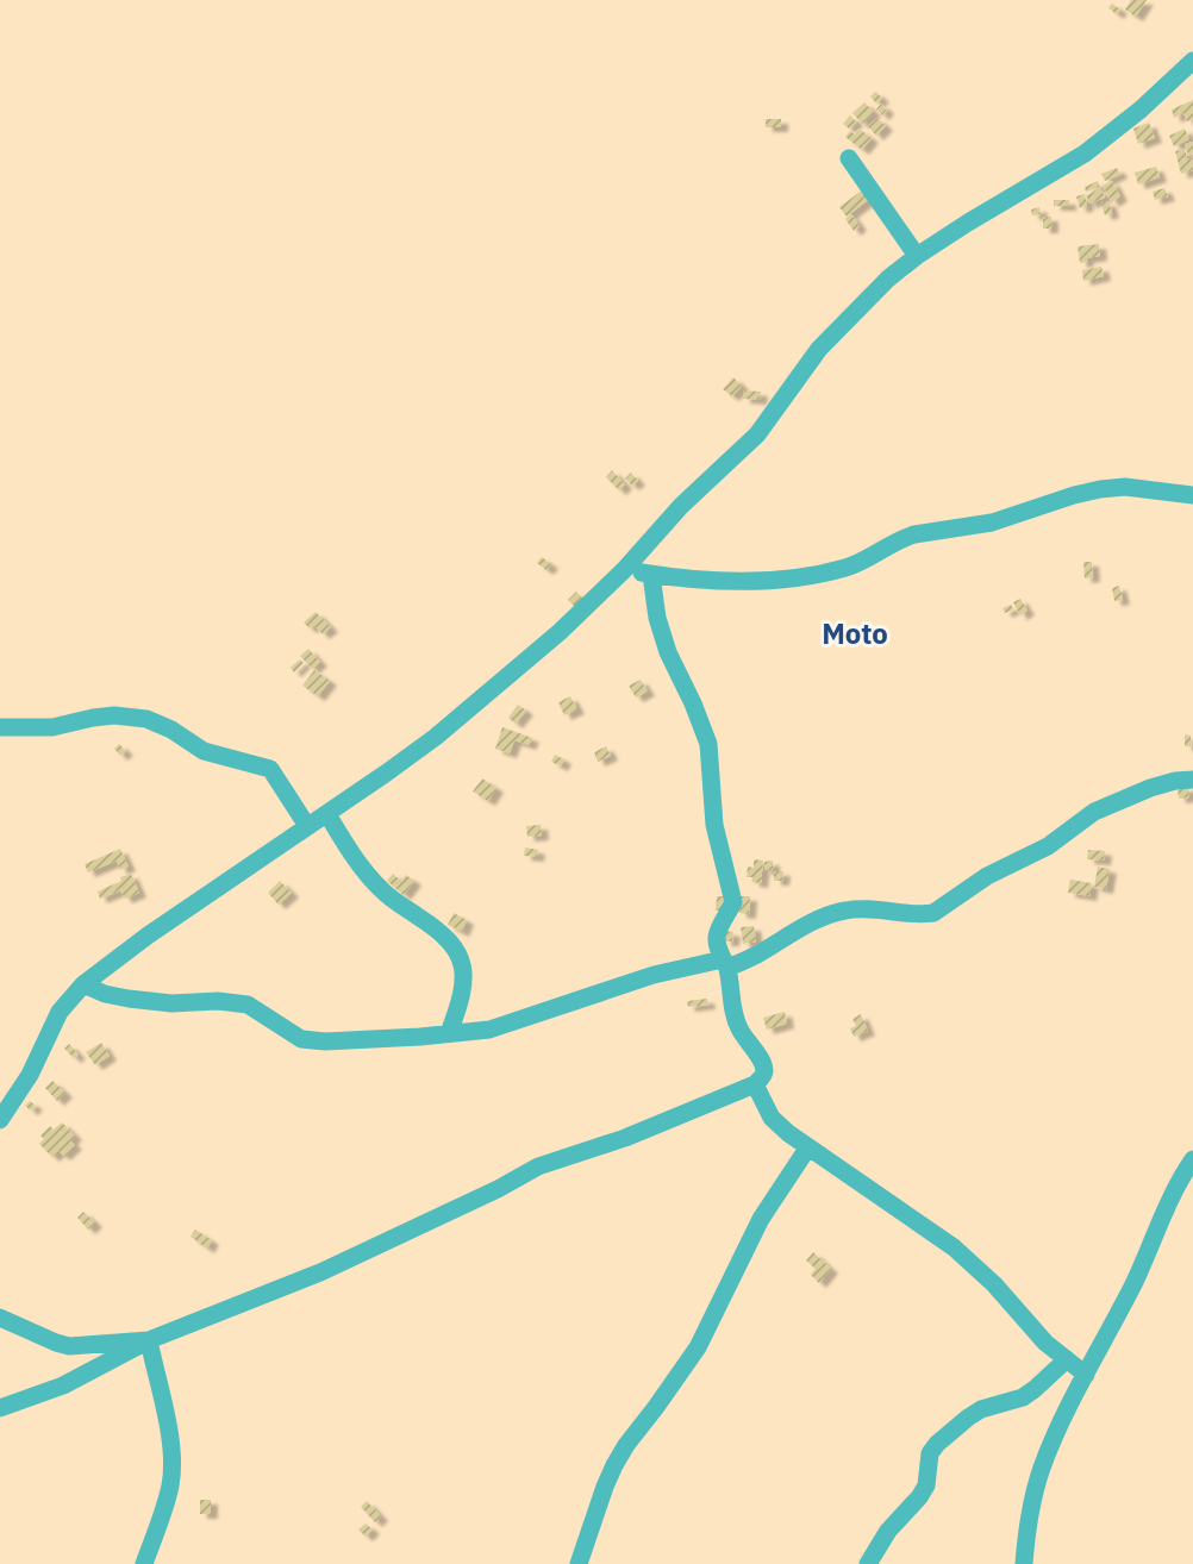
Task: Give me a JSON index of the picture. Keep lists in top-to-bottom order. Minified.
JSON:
{"districts":["Moto"]}
